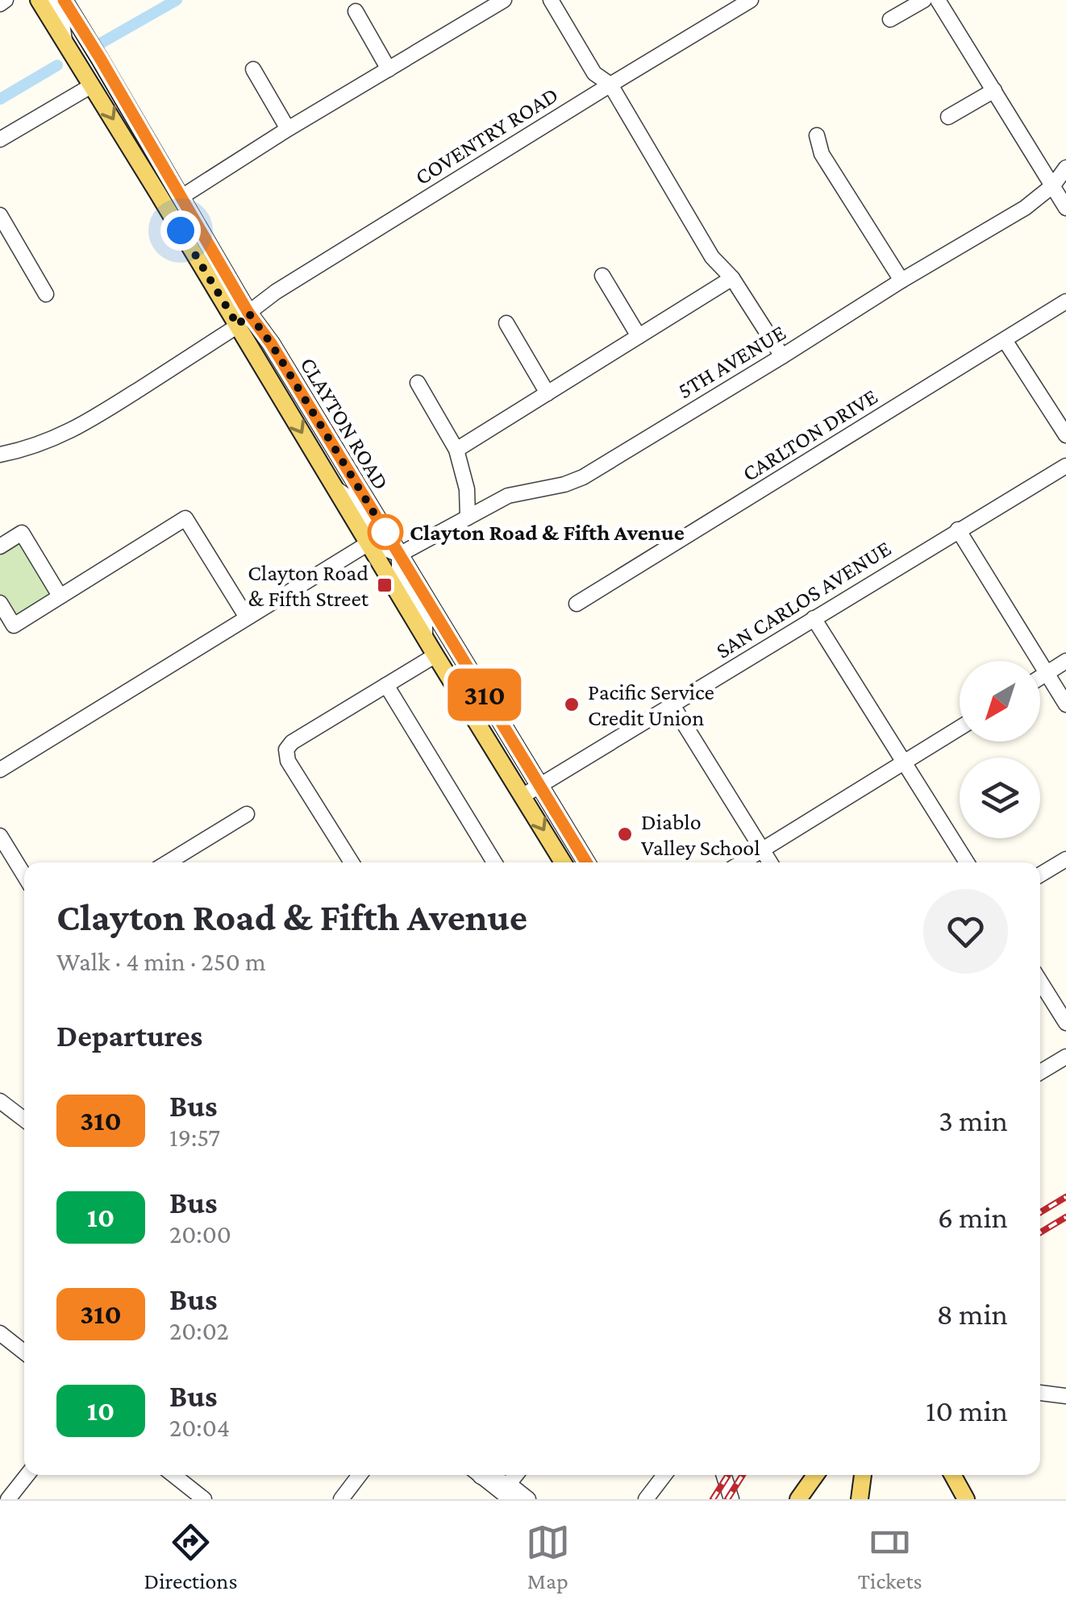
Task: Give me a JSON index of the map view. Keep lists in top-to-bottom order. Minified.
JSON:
{"streets":{"main road":["CLAYTON ROAD"],"street":["COVENTRY ROAD","5TH AVENUE","CARLTON DRIVE","SAN CARLOS AVENUE"]},"crossings":[["COVENTRY ROAD","CLAYTON ROAD"],["5TH AVENUE","CLAYTON ROAD"],["CLAYTON ROAD","SAN CARLOS AVENUE"]],"places":{"other":["Clayton Road & Fifth Avenue","Pacific Service Credit Union","Diablo Valley School"],"transit":["Clayton Road & Fifth Street"]},"lines":["bus line 310"],"north":"bottom left","page":{"on_map":"310","heading":[["Clayton Road & Fifth Avenue","Walk · 4 min · 250 m"],"Departures"],"list":[{"mark":"310","name":"Bus","note":"19:57","value":"3 min"},{"mark":"10","name":"Bus","note":"20:00","value":"6 min"},{"mark":"310","name":"Bus","note":"20:02","value":"8 min"},{"mark":"10","name":"Bus","note":"20:04","value":"10 min"}],"tabs":["Directions","Map","Tickets"]}}
